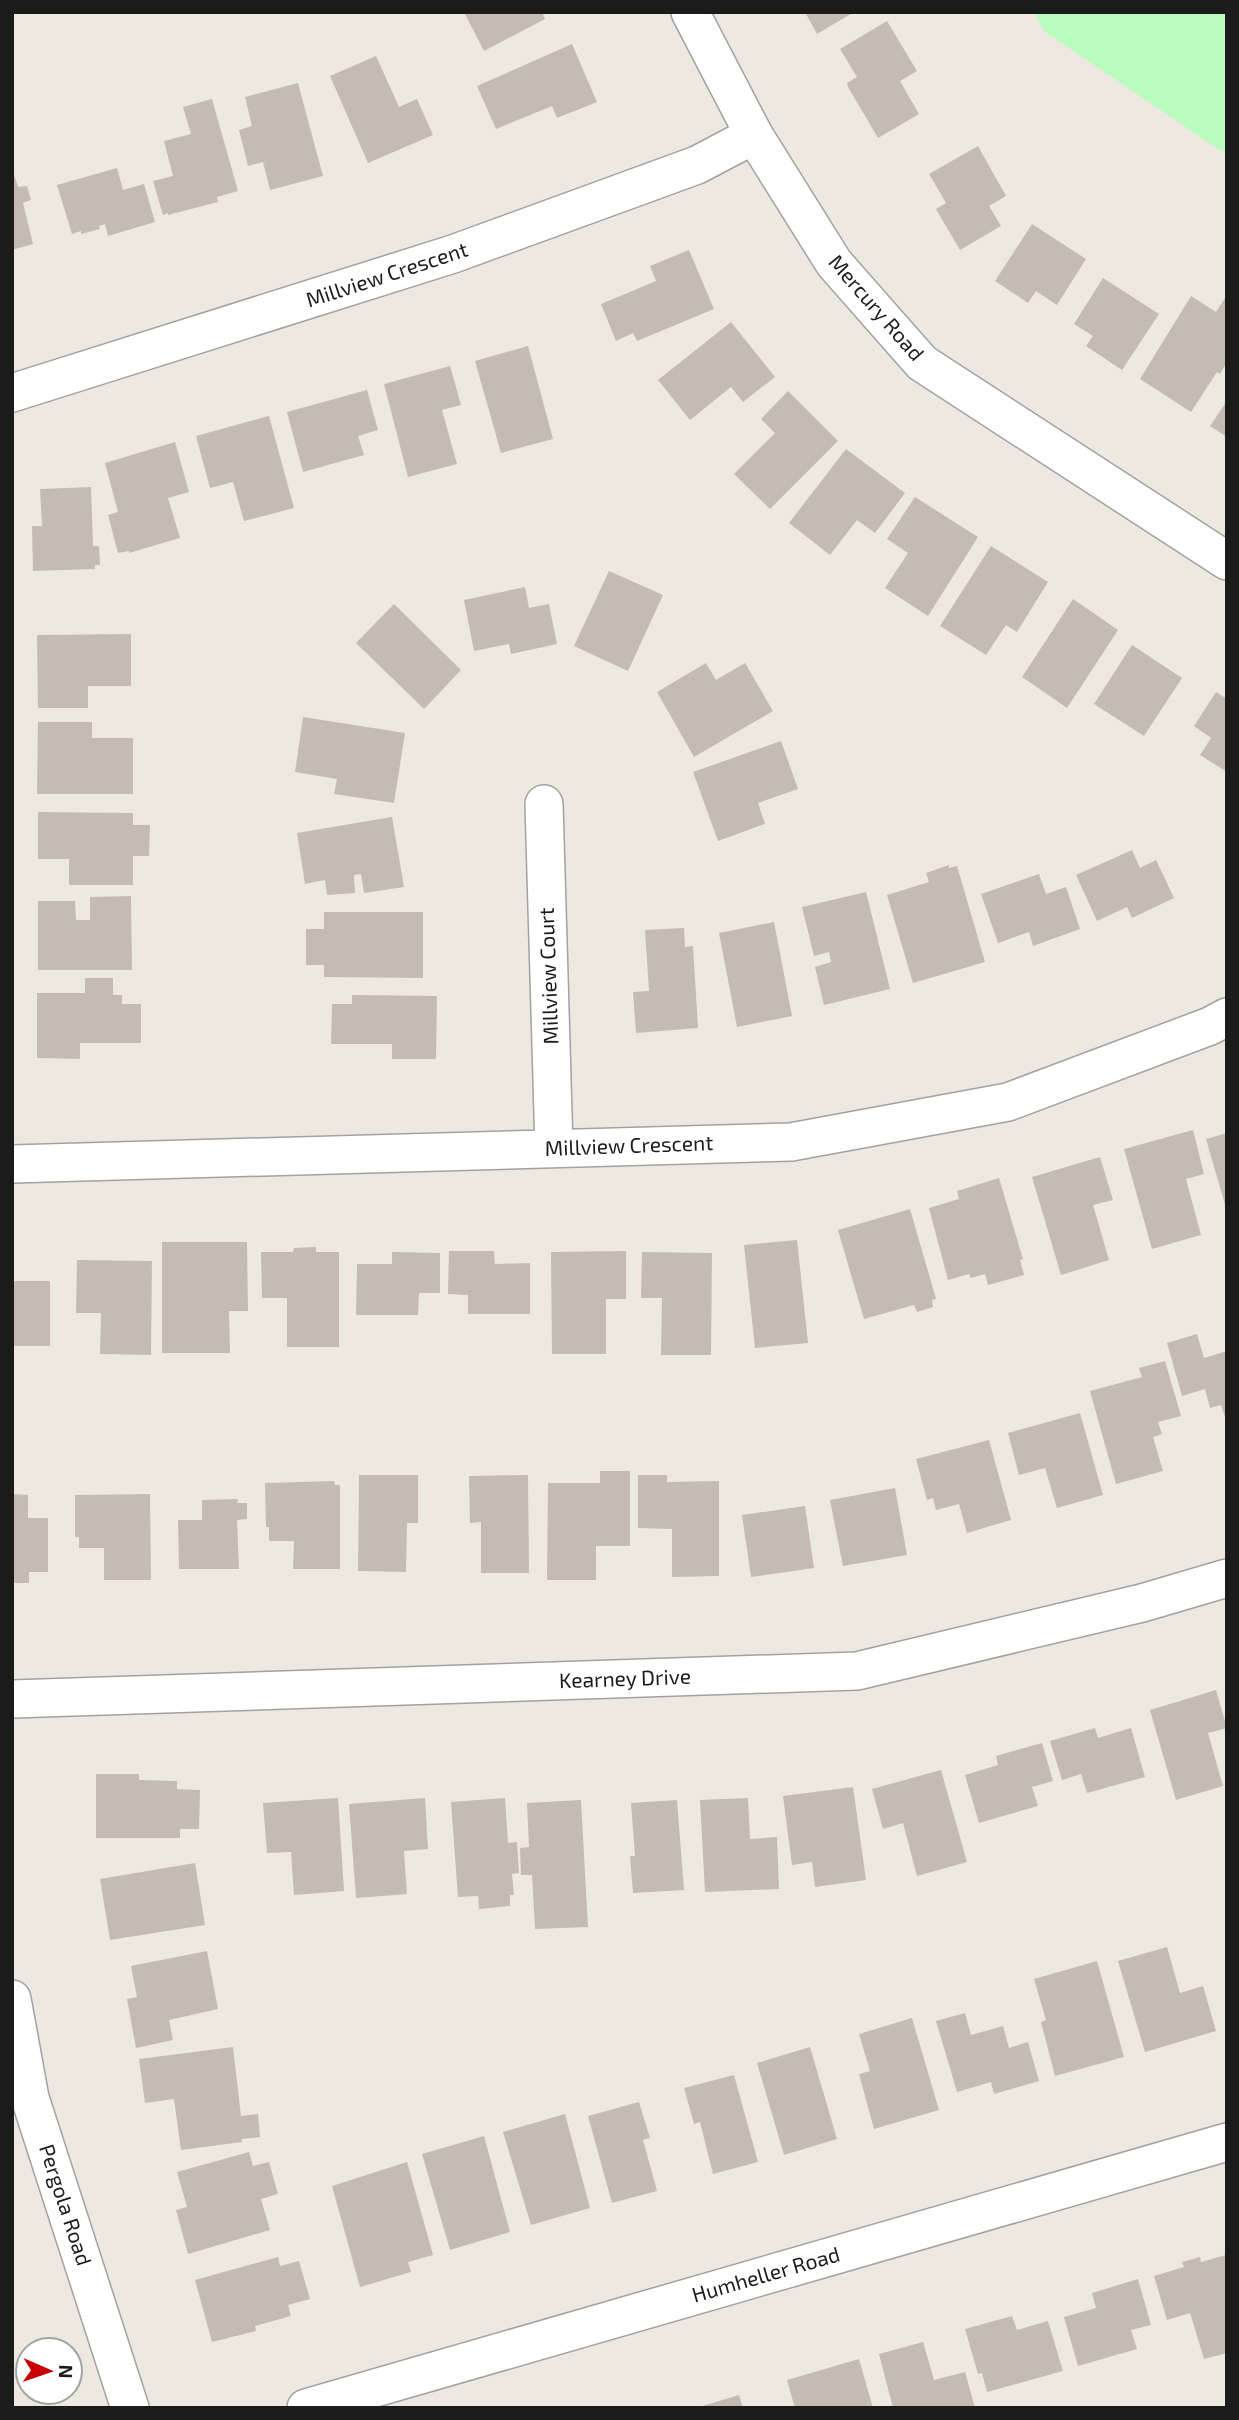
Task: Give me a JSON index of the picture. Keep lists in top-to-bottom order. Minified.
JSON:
{"streets":{"street":["Millview Crescent","Mercury Road","Millview Court","Kearney Drive","Pergola Road","Humheller Road"]},"crossings":[["Millview Crescent","Mercury Road"],["Millview Crescent","Millview Court"]],"north":"right"}
